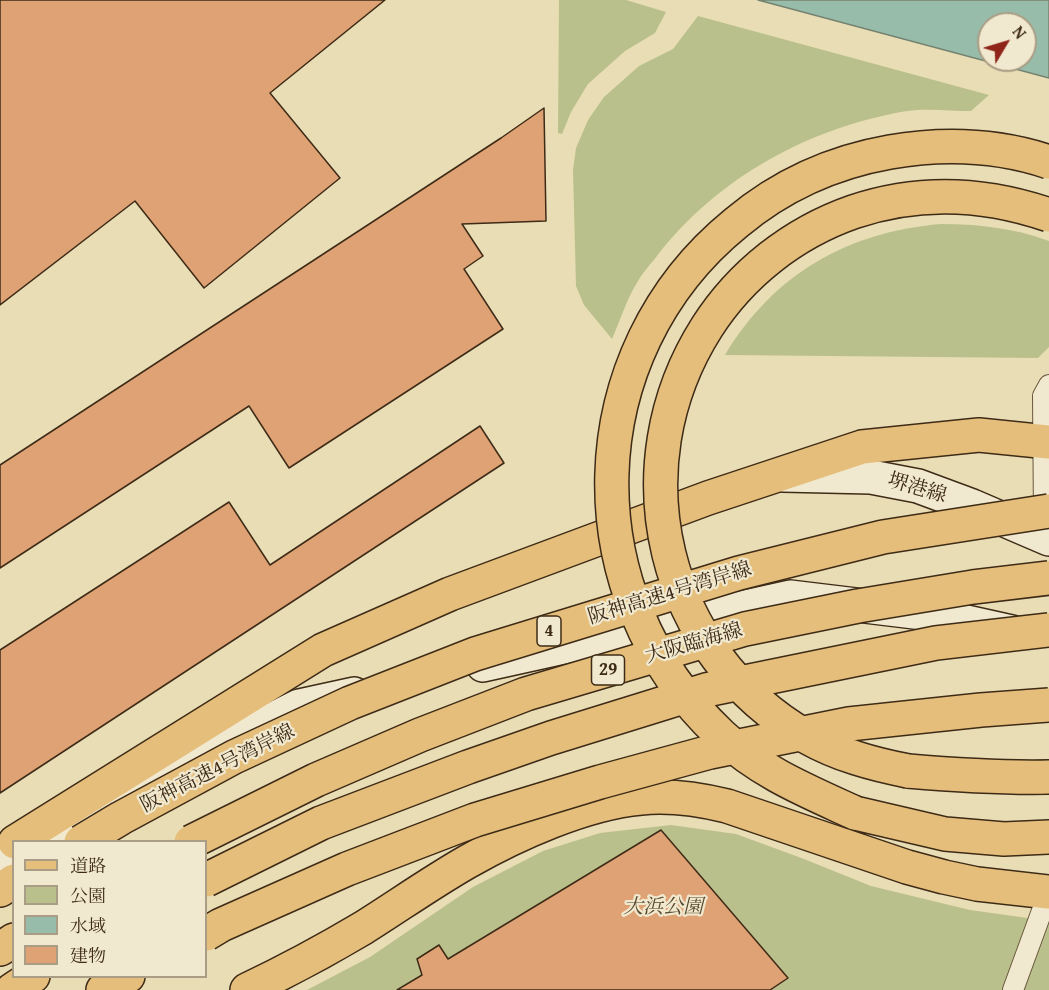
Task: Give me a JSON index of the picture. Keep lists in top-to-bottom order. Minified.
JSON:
{"streets":{"main road":["阪神高速4号湾岸線","4","大阪臨海線","29"],"street":["堺港線"]},"crossings":[["堺港線","阪神高速4号湾岸線"]],"parks":["大浜公園"],"legend":["道路","公園","水域","建物"],"north":"top right"}
